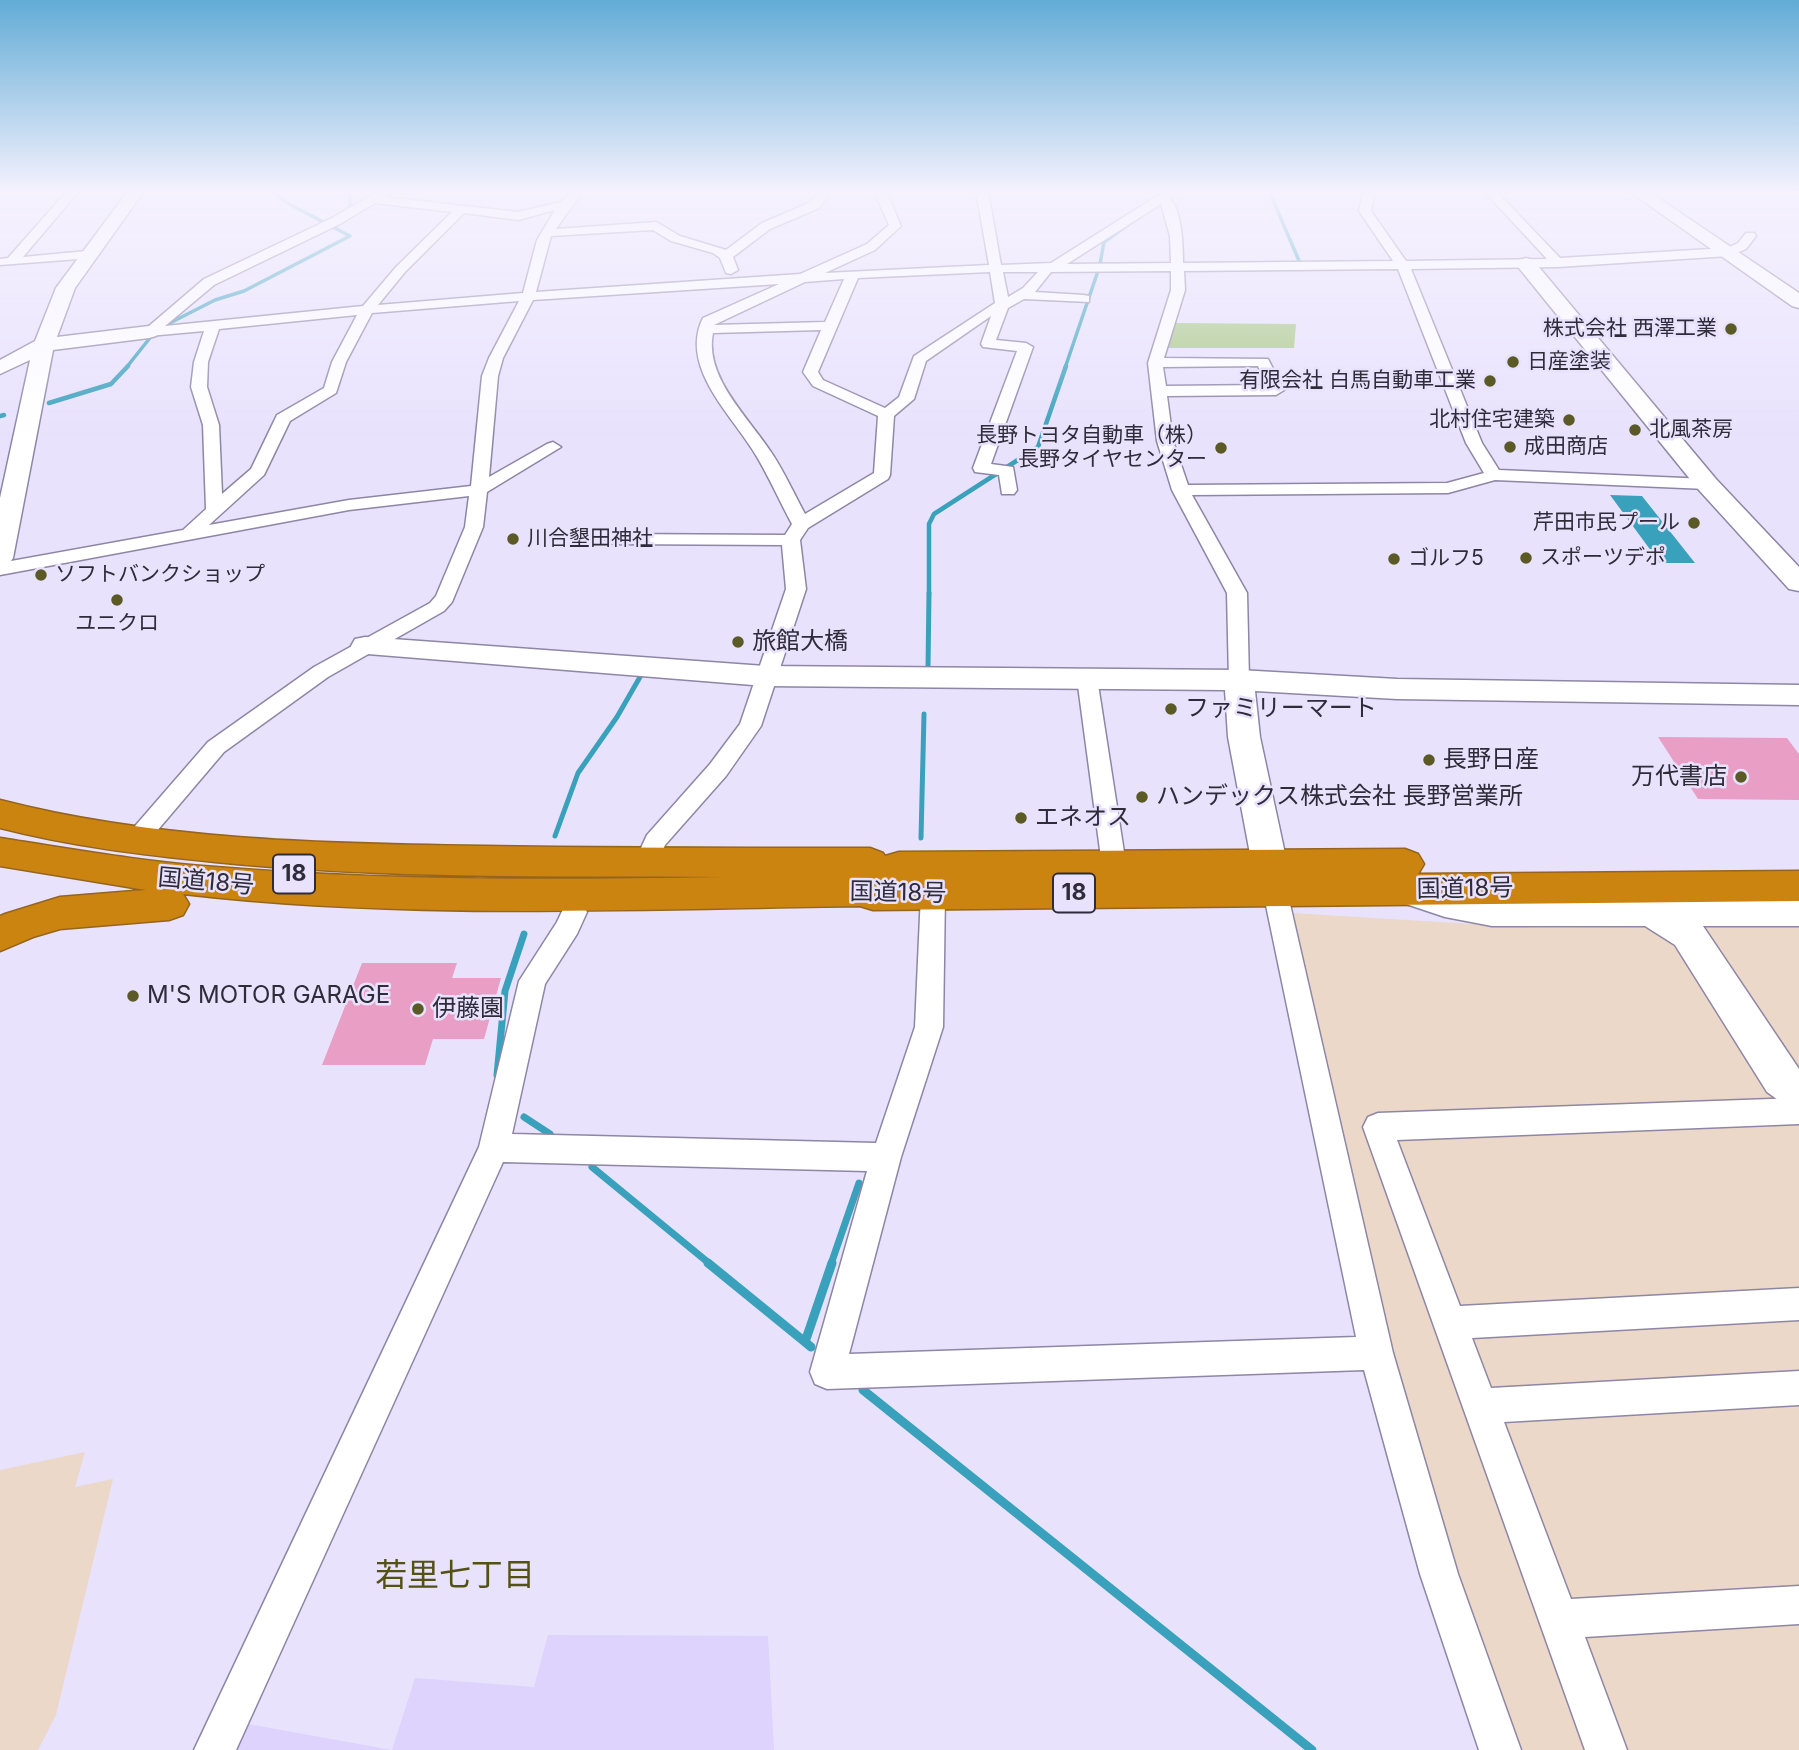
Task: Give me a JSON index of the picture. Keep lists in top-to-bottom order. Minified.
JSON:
{"streets":{"highway":["18","国道18号"]},"crossings":[["18","国道18号"]],"districts":["若里七丁目"],"places":["株式会社 西澤工業","日産塗装","有限会社 白馬自動車工業","北村住宅建築","北風茶房","成田商店","長野トヨタ自動車（株） 長野タイヤセンター","芹田市民プール","川合墾田神社","スポーツデポ","ゴルフ5","ソフトバンクショップ","ユニクロ","旅館大橋","ファミリーマート","長野日産","万代書店","ハンデックス株式会社 長野営業所","エネオス","M'S MOTOR GARAGE","伊藤園"]}
